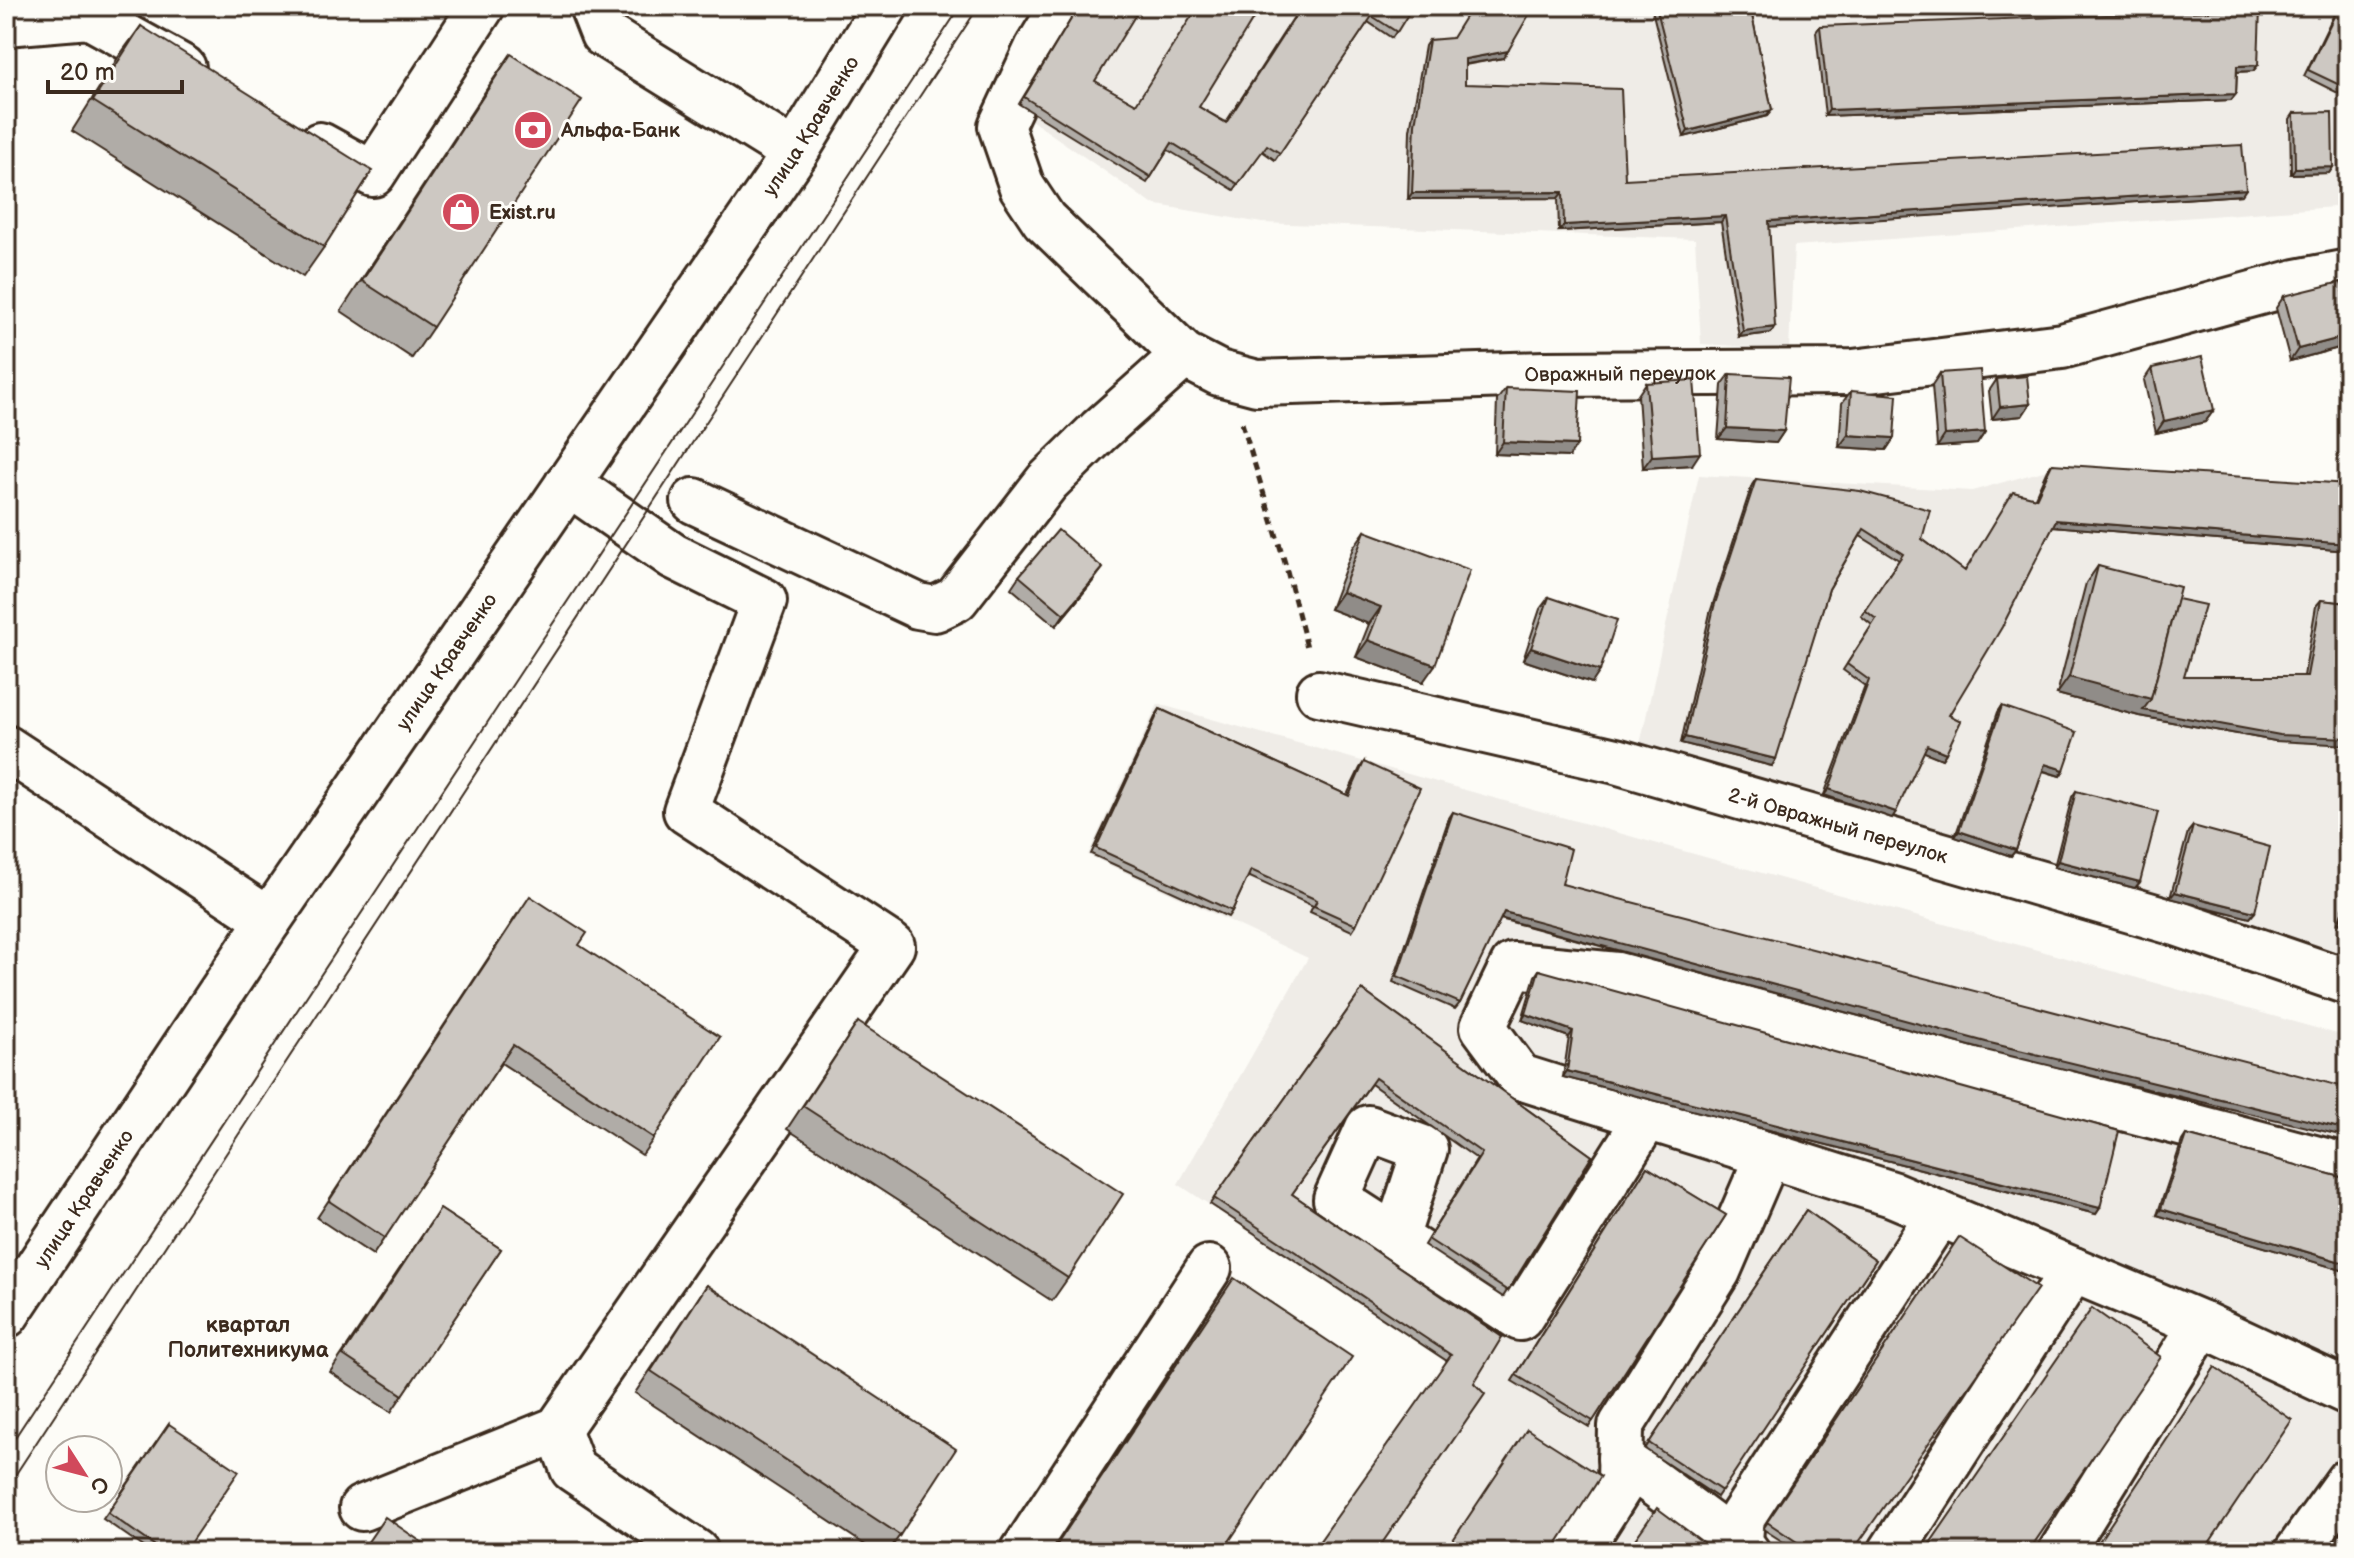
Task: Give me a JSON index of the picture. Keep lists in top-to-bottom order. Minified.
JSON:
{"streets":{"street":["улица Кравченко","Овражный переулок","2-й Овражный переулок"]},"districts":["квартал Политехникума"],"places":{"bank":["Альфа-Банк"],"shop":["Exist.ru"]},"scale_bar":"20 m","north":"bottom right"}
